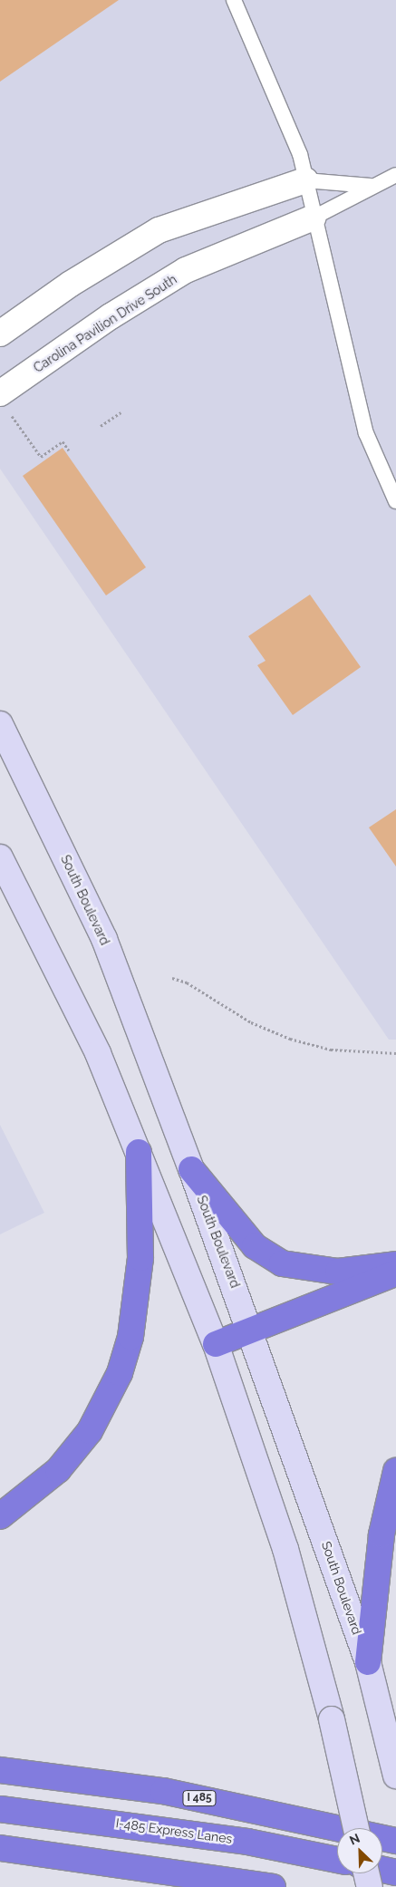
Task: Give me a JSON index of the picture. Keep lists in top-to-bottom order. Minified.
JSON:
{"streets":{"highway":["I 485","I-485 Express Lanes"],"main road":["South Boulevard"],"street":["Carolina Pavilion Drive South"]},"north":"top left"}
